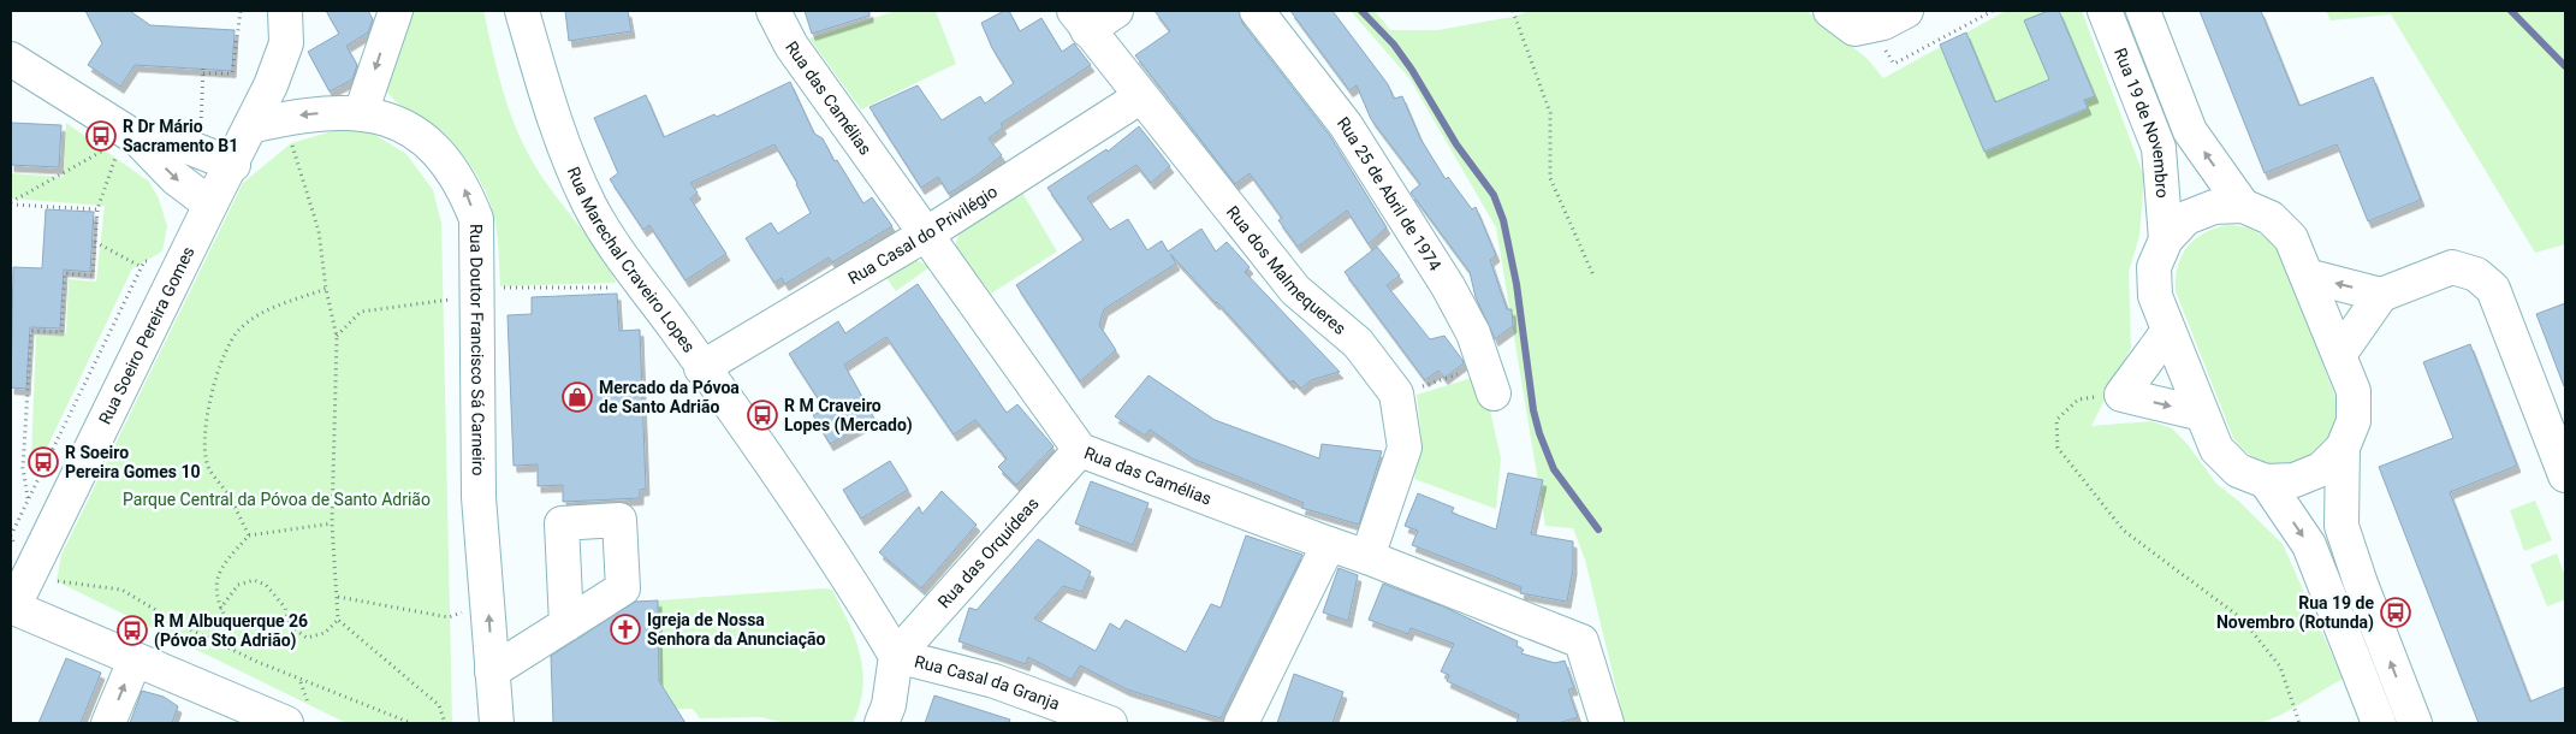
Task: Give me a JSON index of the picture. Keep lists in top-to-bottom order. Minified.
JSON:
{"streets":{"street":["Rua das Camélias","Rua 19 de Novembro","Rua 25 de Abril de 1974","Rua Casal do Privilégio","Rua Marechal Craveiro Lopes","Rua dos Malmequeres","Rua Soeiro Pereira Gomes","Rua Doutor Francisco Sá Carneiro","Rua das Orquídeas","Rua Casal da Granja"]},"crossings":[["Rua das Camélias","Rua Casal do Privilégio"],["Rua das Camélias","Rua dos Malmequeres"],["Rua das Camélias","Rua das Orquídeas"],["Rua Casal do Privilégio","Rua Marechal Craveiro Lopes"],["Rua Casal do Privilégio","Rua dos Malmequeres"],["Rua Marechal Craveiro Lopes","Rua das Orquídeas"],["Rua Marechal Craveiro Lopes","Rua Casal da Granja"],["Rua Soeiro Pereira Gomes","Rua Doutor Francisco Sá Carneiro"],["Rua das Orquídeas","Rua Casal da Granja"]],"one_way":["Rua Doutor Francisco Sá Carneiro"],"parks":["Parque Central da Póvoa de Santo Adrião"],"places":{"bus stop":["R Dr Mário Sacramento B1","R M Craveiro Lopes (Mercado)","R Soeiro Pereira Gomes 10","Rua 19 de Novembro (Rotunda)","R M Albuquerque 26 (Póvoa Sto Adrião)"],"shop":["Mercado da Póvoa de Santo Adrião"],"church":["Igreja de Nossa Senhora da Anunciação"]}}
